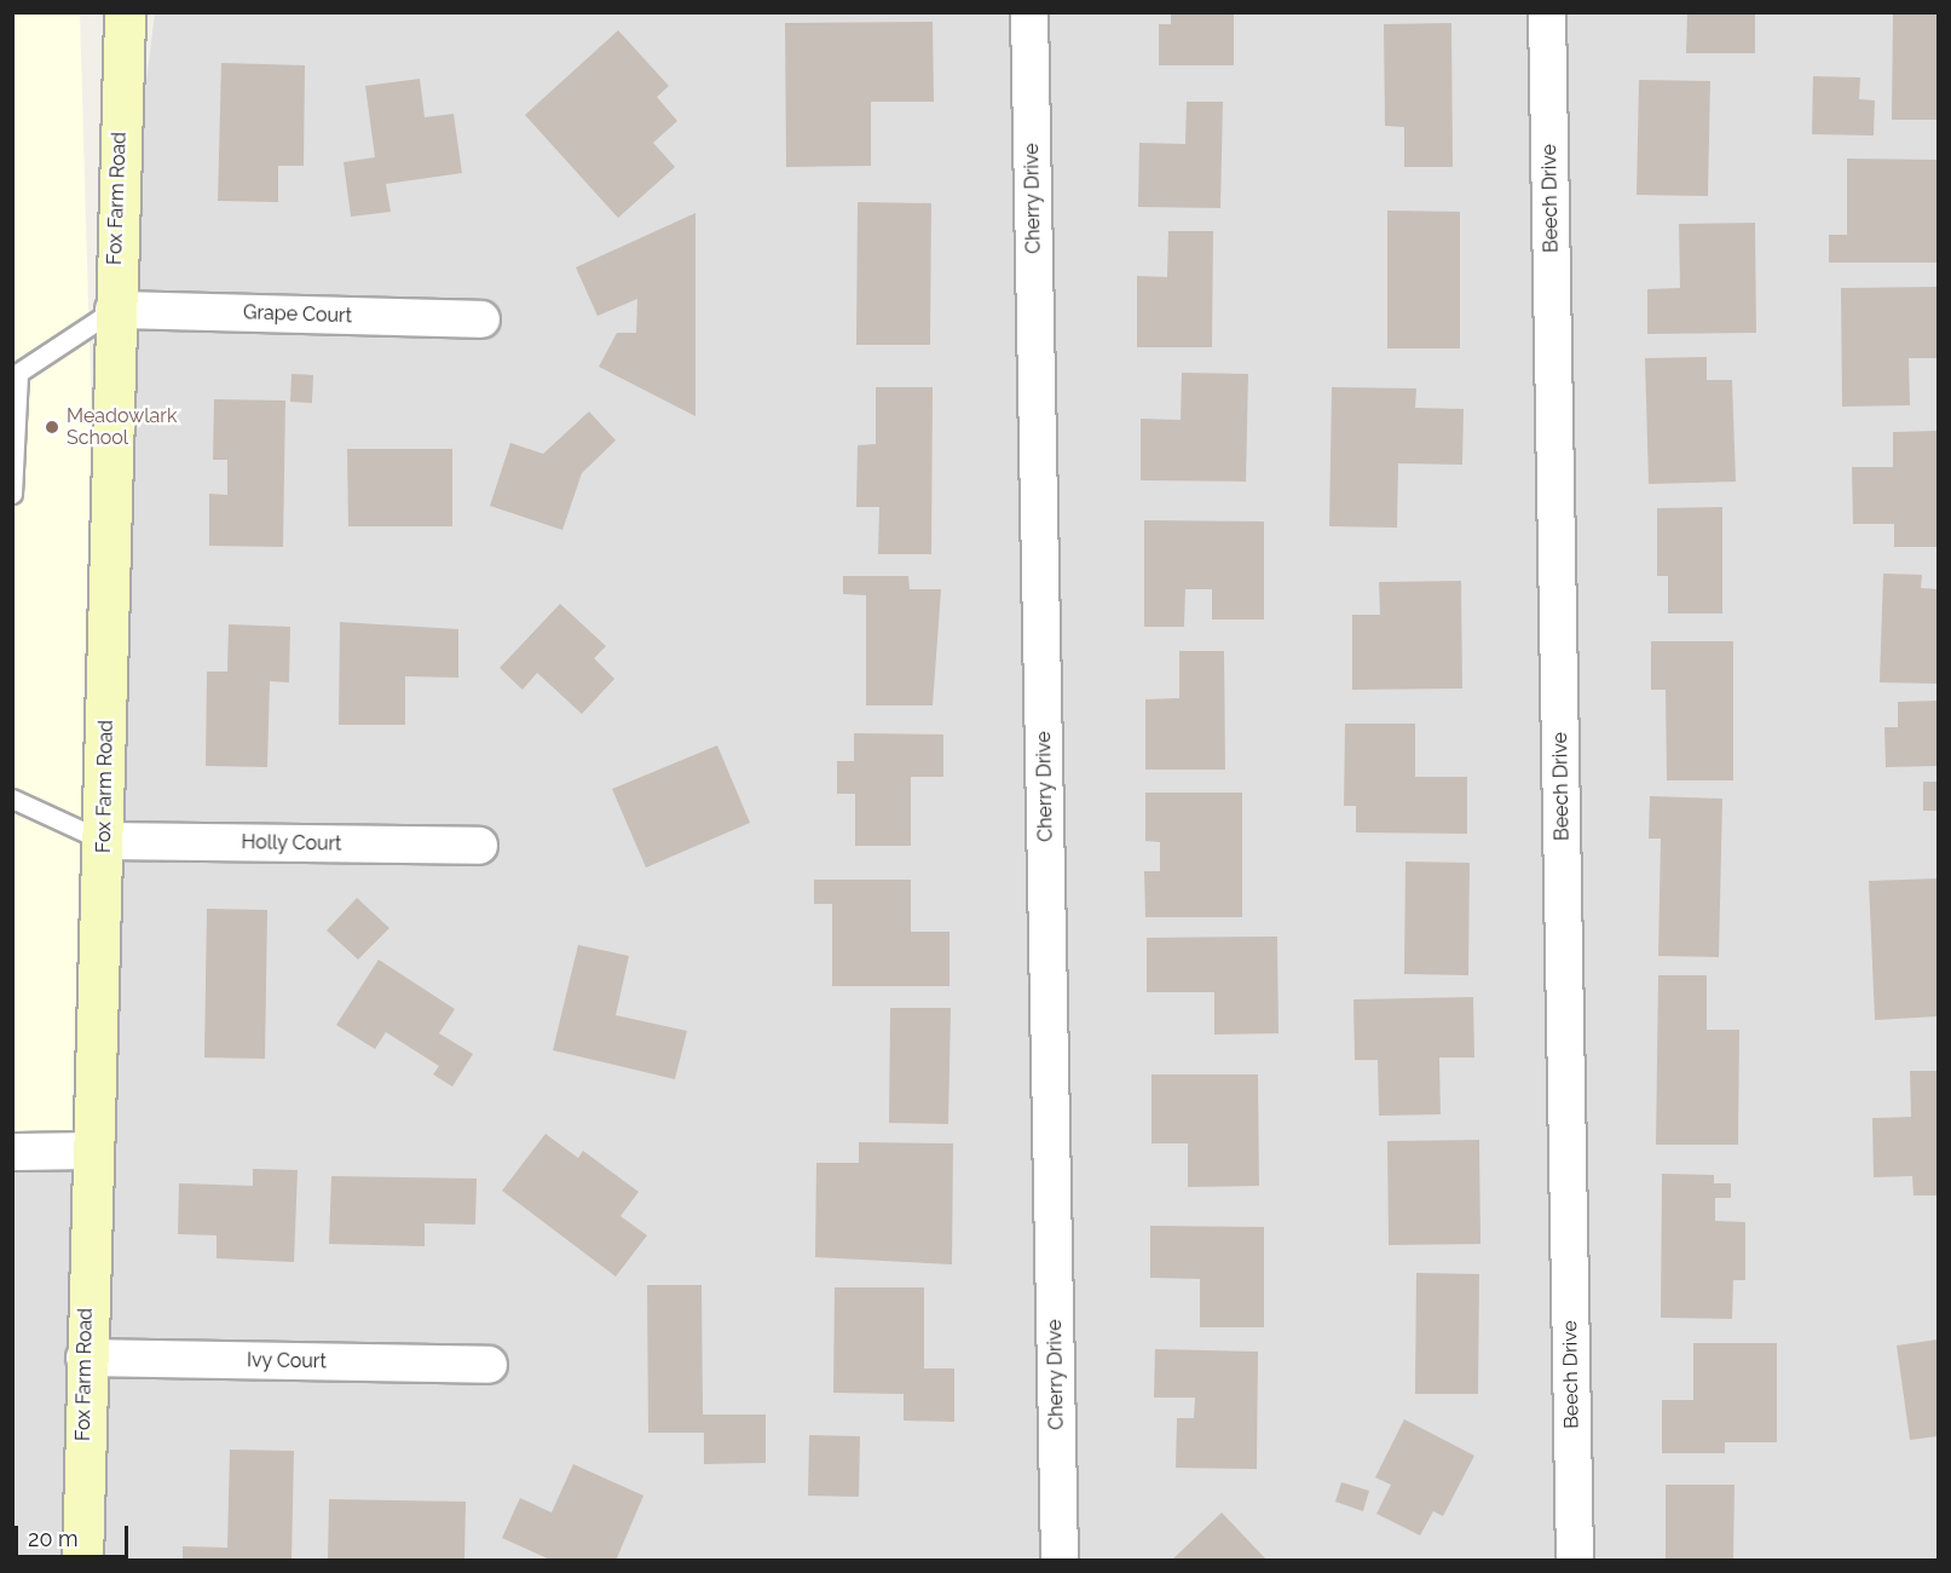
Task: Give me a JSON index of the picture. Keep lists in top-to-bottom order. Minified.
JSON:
{"streets":{"street":["Fox Farm Road","Cherry Drive","Beech Drive","Grape Court","Holly Court","Ivy Court"]},"crossings":[["Fox Farm Road","Grape Court"],["Fox Farm Road","Holly Court"],["Fox Farm Road","Ivy Court"]],"places":["Meadowlark School"],"scale_bar":"20 m"}
